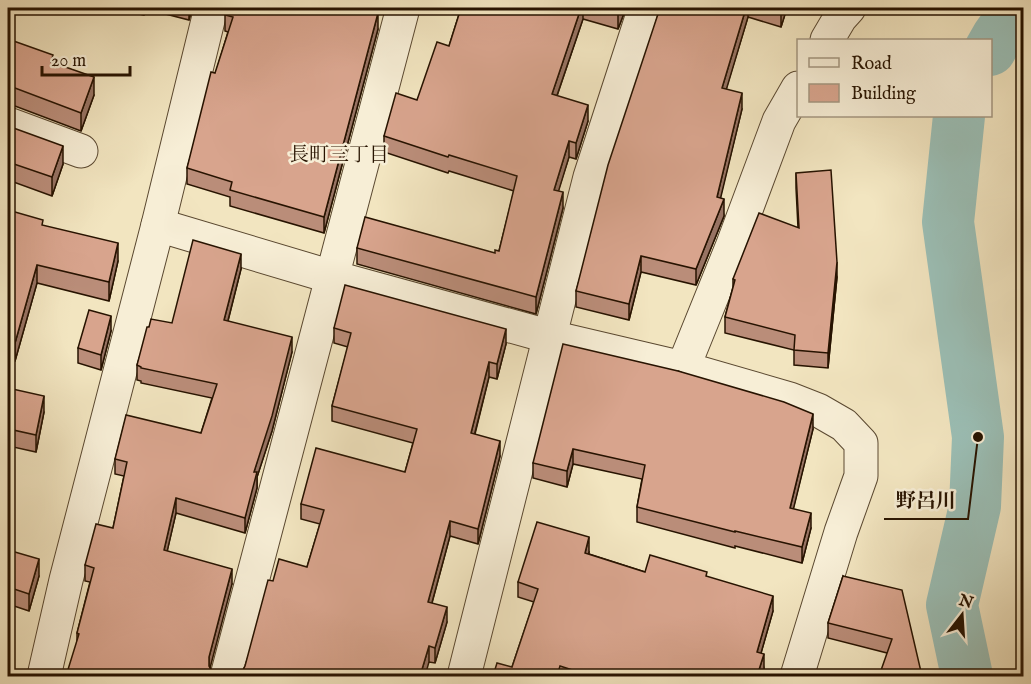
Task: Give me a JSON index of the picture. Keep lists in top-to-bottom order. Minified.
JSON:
{"districts":["長町三丁目"],"places":["野呂川"],"legend":["Road","Building"],"scale_bar":"20 m","north":"top"}
